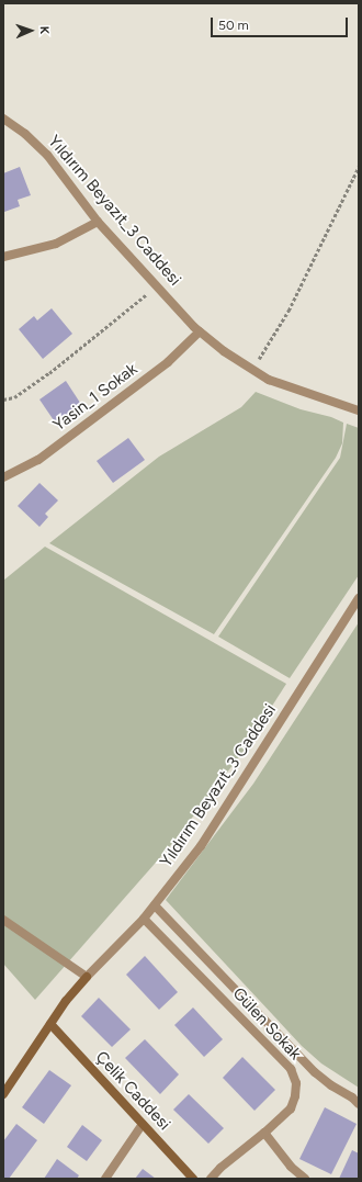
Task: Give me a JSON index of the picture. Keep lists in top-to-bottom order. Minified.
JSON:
{"streets":{"street":["Yıldırım Beyazıt_3 Caddesi","Yasin_1 Sokak","Gülen Sokak","Çelik Caddesi"]},"crossings":[["Yıldırım Beyazıt_3 Caddesi","Yasin_1 Sokak"],["Yıldırım Beyazıt_3 Caddesi","Gülen Sokak"]],"scale_bar":"50 m","north":"right"}
